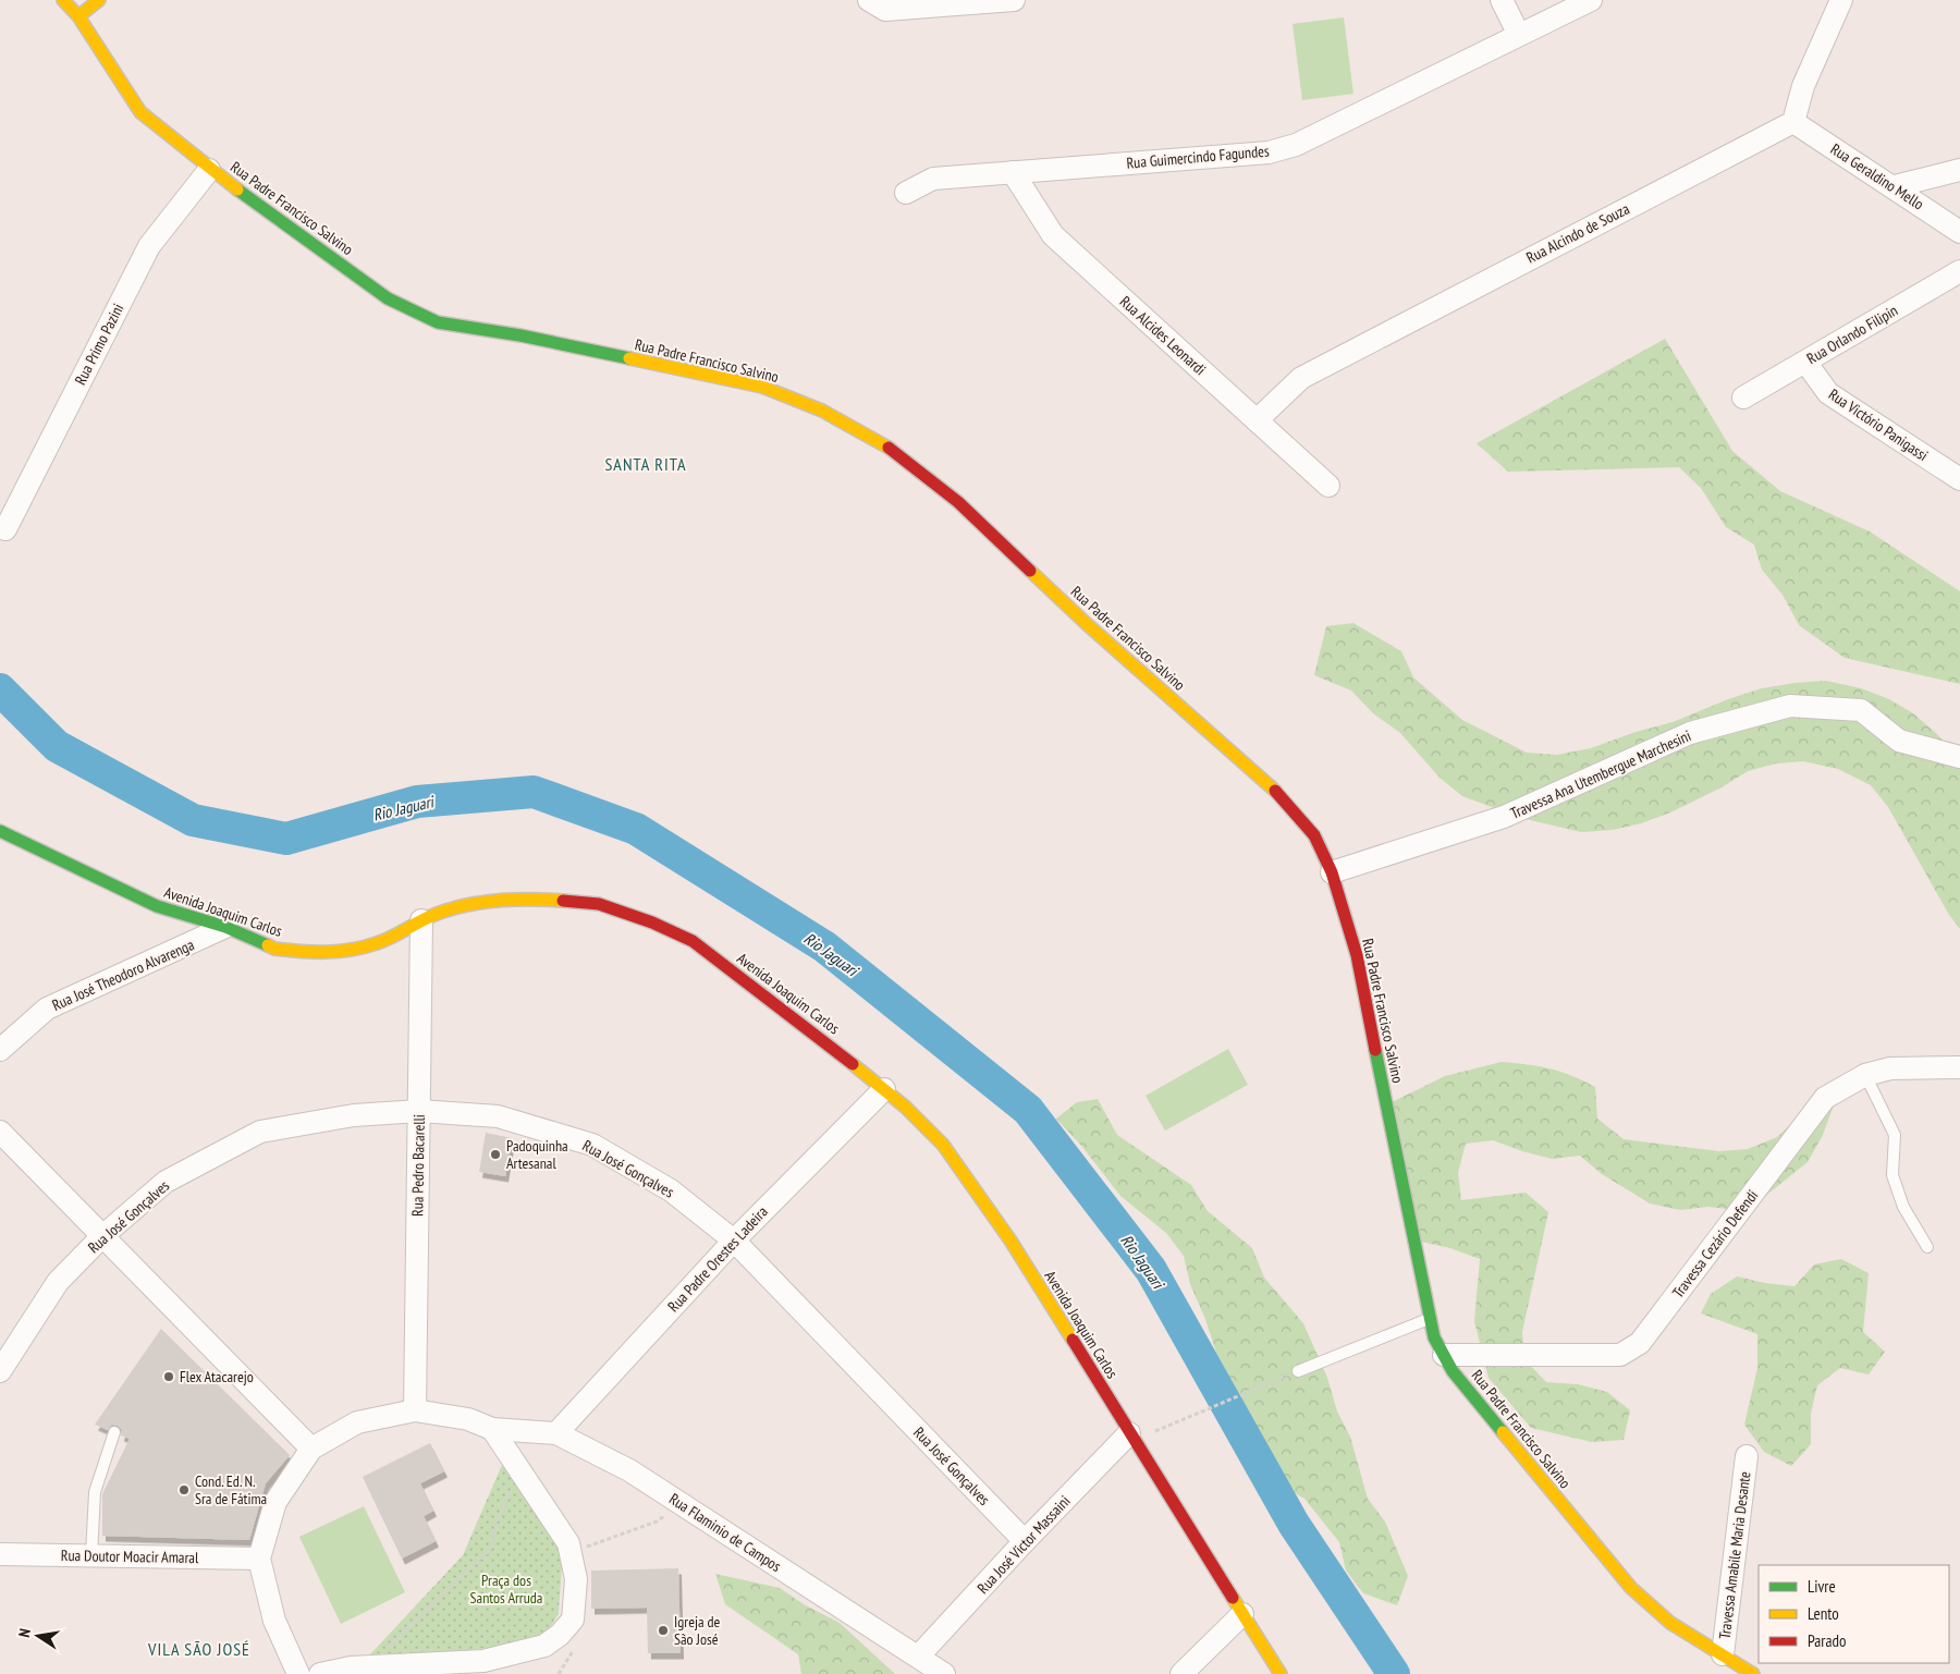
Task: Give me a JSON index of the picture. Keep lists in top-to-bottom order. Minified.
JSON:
{"streets":{"street":["Rua Guimercindo Fagundes","Rua Geraldino Mello","Rua Padre Francisco Salvino","Rua Alcindo de Souza","Rua Orlando Filipin","Rua Alcides Leonardi","Rua Primo Pazini","Rua Victório Panigassi","Travessa Ana Utembergue Marchesini","Avenida Joaquim Carlos","Rua José Theodoro Alvarenga","Rua Pedro Bacarelli","Rua José Gonçalves","Travessa Cezário Defendi","Rua Padre Orestes Ladeira","Rua Flaminio de Campos","Rua José Victor Massaini","Travessa Amabile Maria Desante","Rua Doutor Moacir Amaral"]},"crossings":[["Rua Guimercindo Fagundes","Rua Alcides Leonardi"],["Rua Geraldino Mello","Rua Alcindo de Souza"],["Rua Padre Francisco Salvino","Rua Primo Pazini"],["Rua Padre Francisco Salvino","Travessa Ana Utembergue Marchesini"],["Rua Padre Francisco Salvino","Travessa Cezário Defendi"],["Rua Padre Francisco Salvino","Travessa Amabile Maria Desante"],["Rua Alcindo de Souza","Rua Alcides Leonardi"],["Rua Orlando Filipin","Rua Victório Panigassi"],["Avenida Joaquim Carlos","Rua José Theodoro Alvarenga"],["Avenida Joaquim Carlos","Rua Pedro Bacarelli"],["Avenida Joaquim Carlos","Rua Padre Orestes Ladeira"],["Avenida Joaquim Carlos","Rua José Victor Massaini"],["Rua Pedro Bacarelli","Rua José Gonçalves"],["Rua Pedro Bacarelli","Rua Flaminio de Campos"],["Rua José Gonçalves","Rua Padre Orestes Ladeira"],["Rua José Gonçalves","Rua José Victor Massaini"],["Rua Padre Orestes Ladeira","Rua Flaminio de Campos"],["Rua Flaminio de Campos","Rua José Victor Massaini"],["Rua Flaminio de Campos","Rua Doutor Moacir Amaral"]],"districts":["SANTA RITA","VILA SÃO JOSÉ"],"water":["Rio Jaguari"],"parks":["Praça dos Santos Arruda"],"places":["Padoquinha Artesanal","Flex Atacarejo","Cond. Ed. N. Sra de Fátima","Igreja de São José"],"legend":["Livre","Lento","Parado"],"north":"left"}
